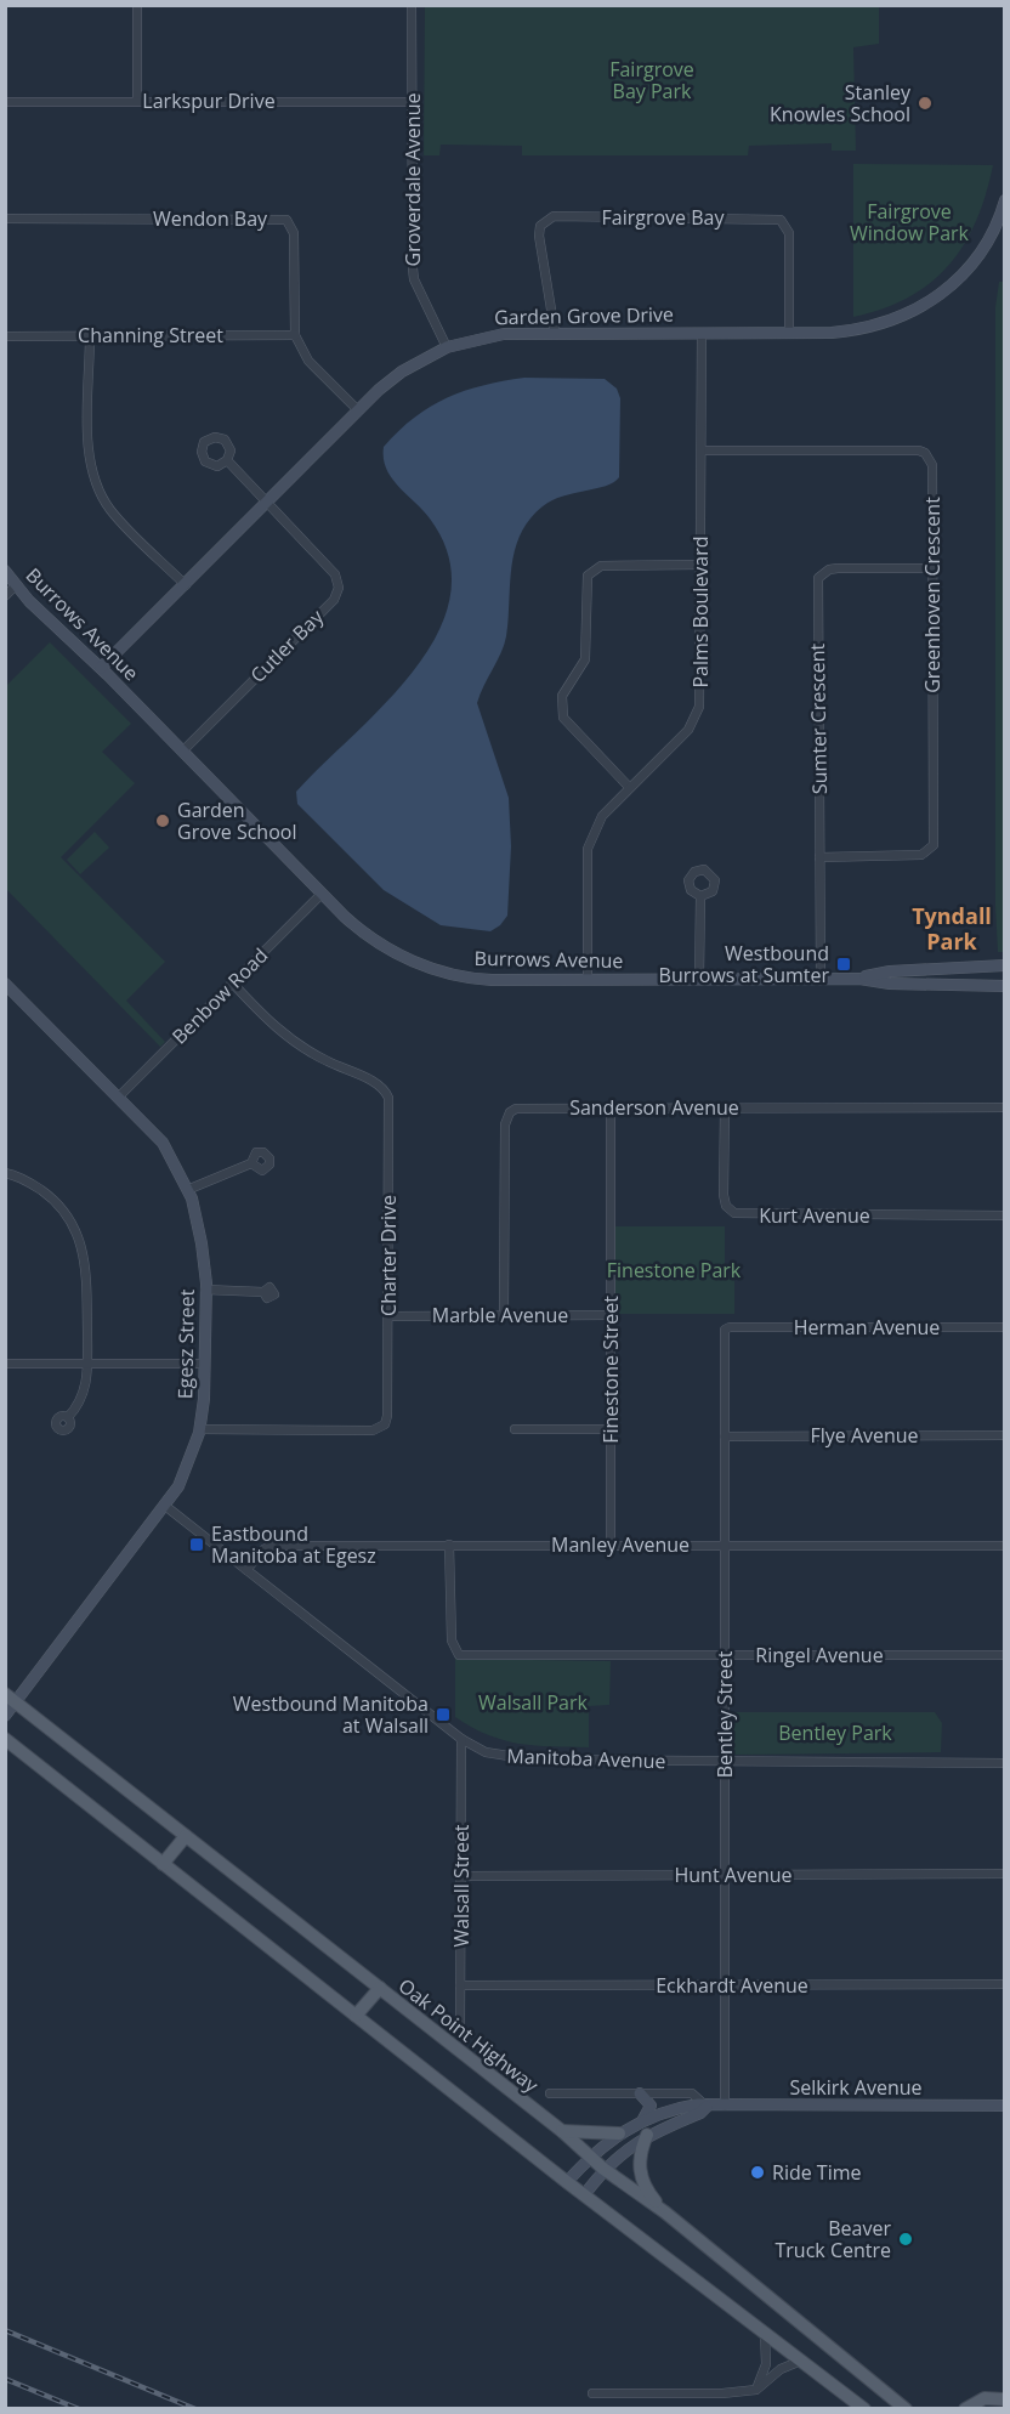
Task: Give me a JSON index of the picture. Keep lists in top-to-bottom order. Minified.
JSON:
{"streets":{"main road":["Oak Point Highway"],"street":["Larkspur Drive","Groverdale Avenue","Fairgrove Bay","Wendon Bay","Garden Grove Drive","Channing Street","Greenhoven Crescent","Palms Boulevard","Burrows Avenue","Cutler Bay","Sumter Crescent","Benbow Road","Sanderson Avenue","Kurt Avenue","Charter Drive","Marble Avenue","Herman Avenue","Egesz Street","Finestone Street","Flye Avenue","Manley Avenue","Ringel Avenue","Bentley Street","Manitoba Avenue","Hunt Avenue","Walsall Street","Eckhardt Avenue","Selkirk Avenue"]},"crossings":[["Larkspur Drive","Groverdale Avenue"],["Groverdale Avenue","Garden Grove Drive"],["Fairgrove Bay","Garden Grove Drive"],["Wendon Bay","Channing Street"],["Garden Grove Drive","Palms Boulevard"],["Garden Grove Drive","Burrows Avenue"],["Garden Grove Drive","Cutler Bay"],["Greenhoven Crescent","Palms Boulevard"],["Greenhoven Crescent","Sumter Crescent"],["Palms Boulevard","Burrows Avenue"],["Burrows Avenue","Cutler Bay"],["Burrows Avenue","Sumter Crescent"],["Burrows Avenue","Benbow Road"],["Benbow Road","Charter Drive"],["Benbow Road","Egesz Street"],["Sanderson Avenue","Kurt Avenue"],["Sanderson Avenue","Marble Avenue"],["Sanderson Avenue","Finestone Street"],["Charter Drive","Marble Avenue"],["Charter Drive","Egesz Street"],["Marble Avenue","Finestone Street"],["Herman Avenue","Bentley Street"],["Egesz Street","Manitoba Avenue"],["Egesz Street","Oak Point Highway"],["Finestone Street","Manley Avenue"],["Flye Avenue","Bentley Street"],["Manley Avenue","Ringel Avenue"],["Manley Avenue","Bentley Street"],["Manley Avenue","Manitoba Avenue"],["Ringel Avenue","Bentley Street"],["Bentley Street","Manitoba Avenue"],["Bentley Street","Hunt Avenue"],["Bentley Street","Eckhardt Avenue"],["Bentley Street","Selkirk Avenue"],["Manitoba Avenue","Walsall Street"],["Hunt Avenue","Walsall Street"],["Walsall Street","Eckhardt Avenue"],["Oak Point Highway","Selkirk Avenue"]],"districts":["Tyndall Park"],"parks":["Fairgrove Bay Park","Fairgrove Window Park","Finestone Park","Walsall Park","Bentley Park"],"places":{"other":["Stanley Knowles School","Garden Grove School","Ride Time","Beaver Truck Centre"],"transit":["Westbound Burrows at Sumter","Eastbound Manitoba at Egesz","Westbound Manitoba at Walsall"]}}
